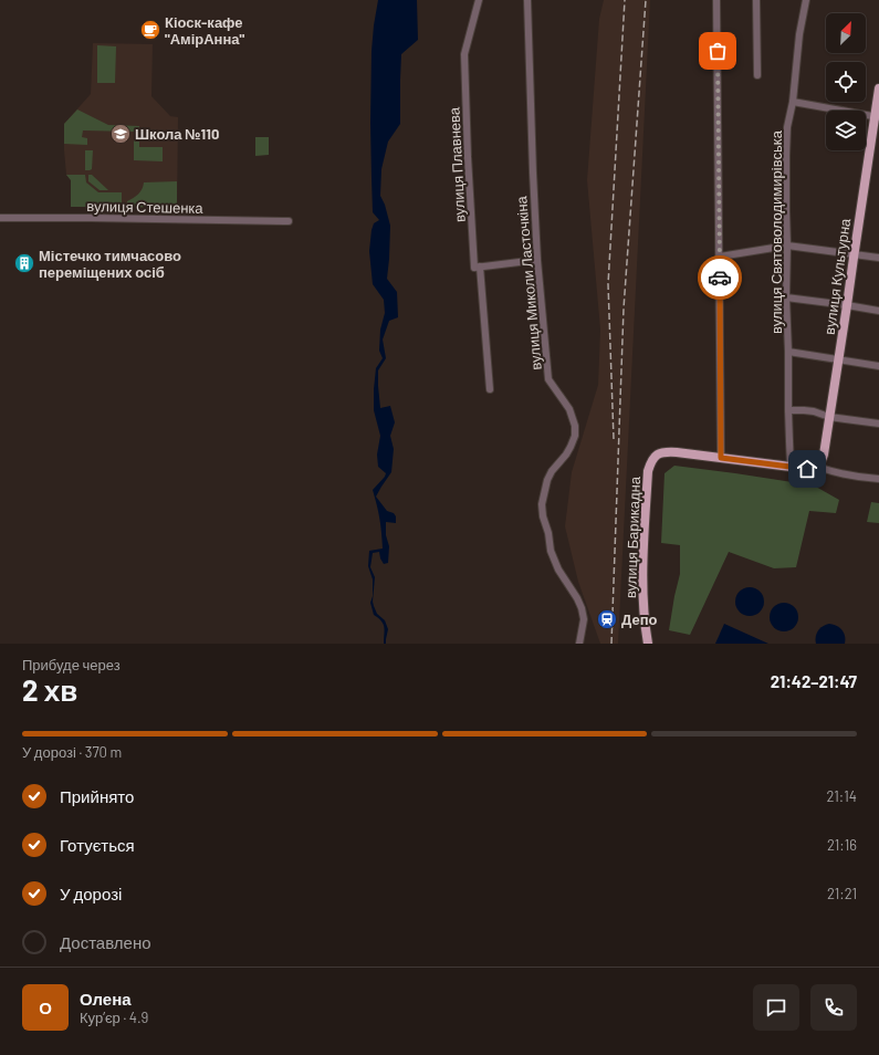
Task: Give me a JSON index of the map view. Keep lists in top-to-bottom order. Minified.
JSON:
{"streets":{"main road":["вулиця Культурна","вулиця Барикадна"],"street":["вулиця Плавнева","вулиця Стешенка","вулиця Святоволодимирівська","вулиця Миколи Ласточкіна"]},"places":{"cafe":["Кіоск-кафе \"АмірАнна\""],"school or university":["Школа №110"],"building":["Містечко тимчасово переміщених осіб"],"station":["Депо"]},"north":"top right","page":{"heading":["2 хв","Прибуде через","21:42–21:47"],"panel":["Олена","Кур’єр · 4.9"],"bar":"У дорозі · 370 m","list":[["Прийнято","21:14"],["Готується","21:16"],["У дорозі","21:21"],"Доставлено"],"round":"О"}}
